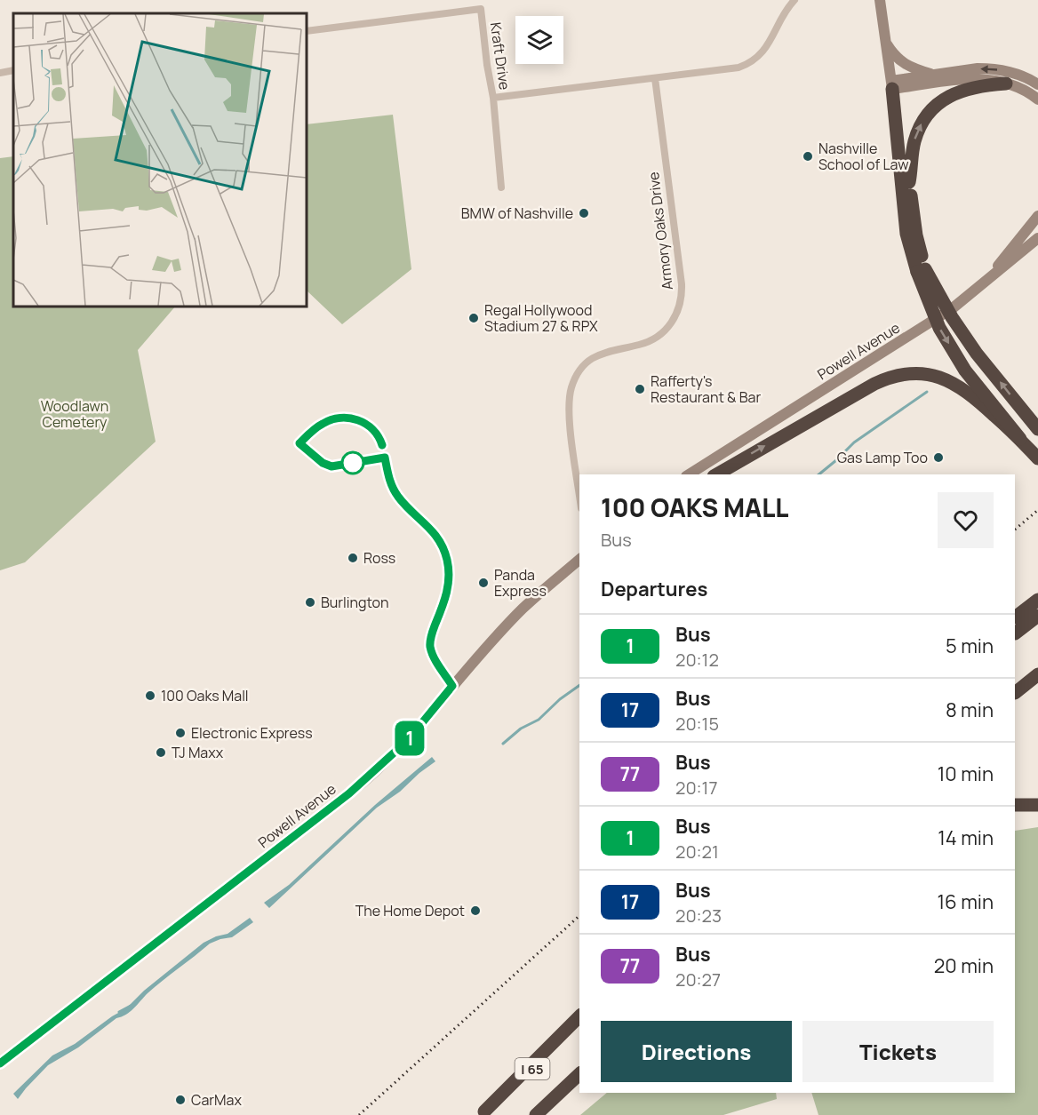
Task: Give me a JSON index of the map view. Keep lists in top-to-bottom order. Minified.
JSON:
{"streets":{"highway":["I 65"],"main road":["Powell Avenue"],"street":["Kraft Drive","Armory Oaks Drive"]},"parks":["Woodlawn Cemetery"],"places":["Nashville School of Law","BMW of Nashville","Regal Hollywood Stadium 27 & RPX","Rafferty's Restaurant & Bar","Gas Lamp Too","Ross","Panda Express","Burlington","100 Oaks Mall","Electronic Express","TJ Maxx","The Home Depot","CarMax"],"lines":["bus line 1"],"page":{"on_map":"1","heading":[["100 OAKS MALL","Bus"],"Departures"],"list":[{"mark":"1","name":"Bus","note":"20:12","value":"5 min"},{"mark":"17","name":"Bus","note":"20:15","value":"8 min"},{"mark":"77","name":"Bus","note":"20:17","value":"10 min"},{"mark":"1","name":"Bus","note":"20:21","value":"14 min"},{"mark":"17","name":"Bus","note":"20:23","value":"16 min"},{"mark":"77","name":"Bus","note":"20:27","value":"20 min"}],"buttons":["Directions","Tickets"]}}
